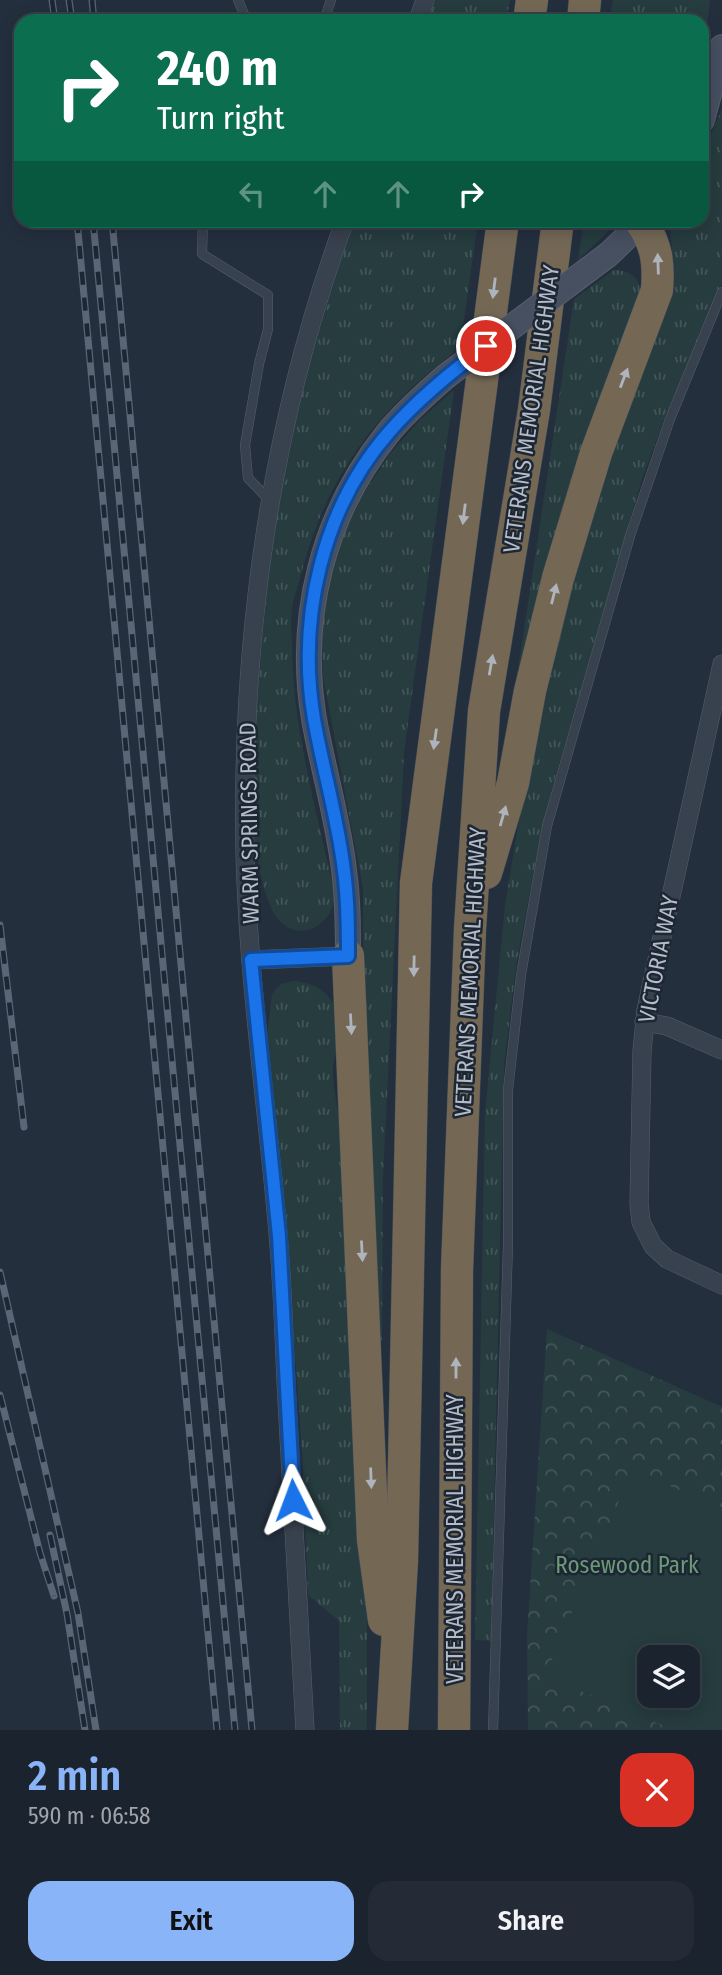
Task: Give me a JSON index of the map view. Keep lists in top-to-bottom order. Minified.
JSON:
{"streets":{"highway":["VETERANS MEMORIAL HIGHWAY"],"street":["WARM SPRINGS ROAD","VICTORIA WAY"]},"parks":["Rosewood Park"],"page":{"turn":["240 m","Turn right"],"heading":["2 min","590 m · 06:58"],"buttons":["Exit","Share"]}}
